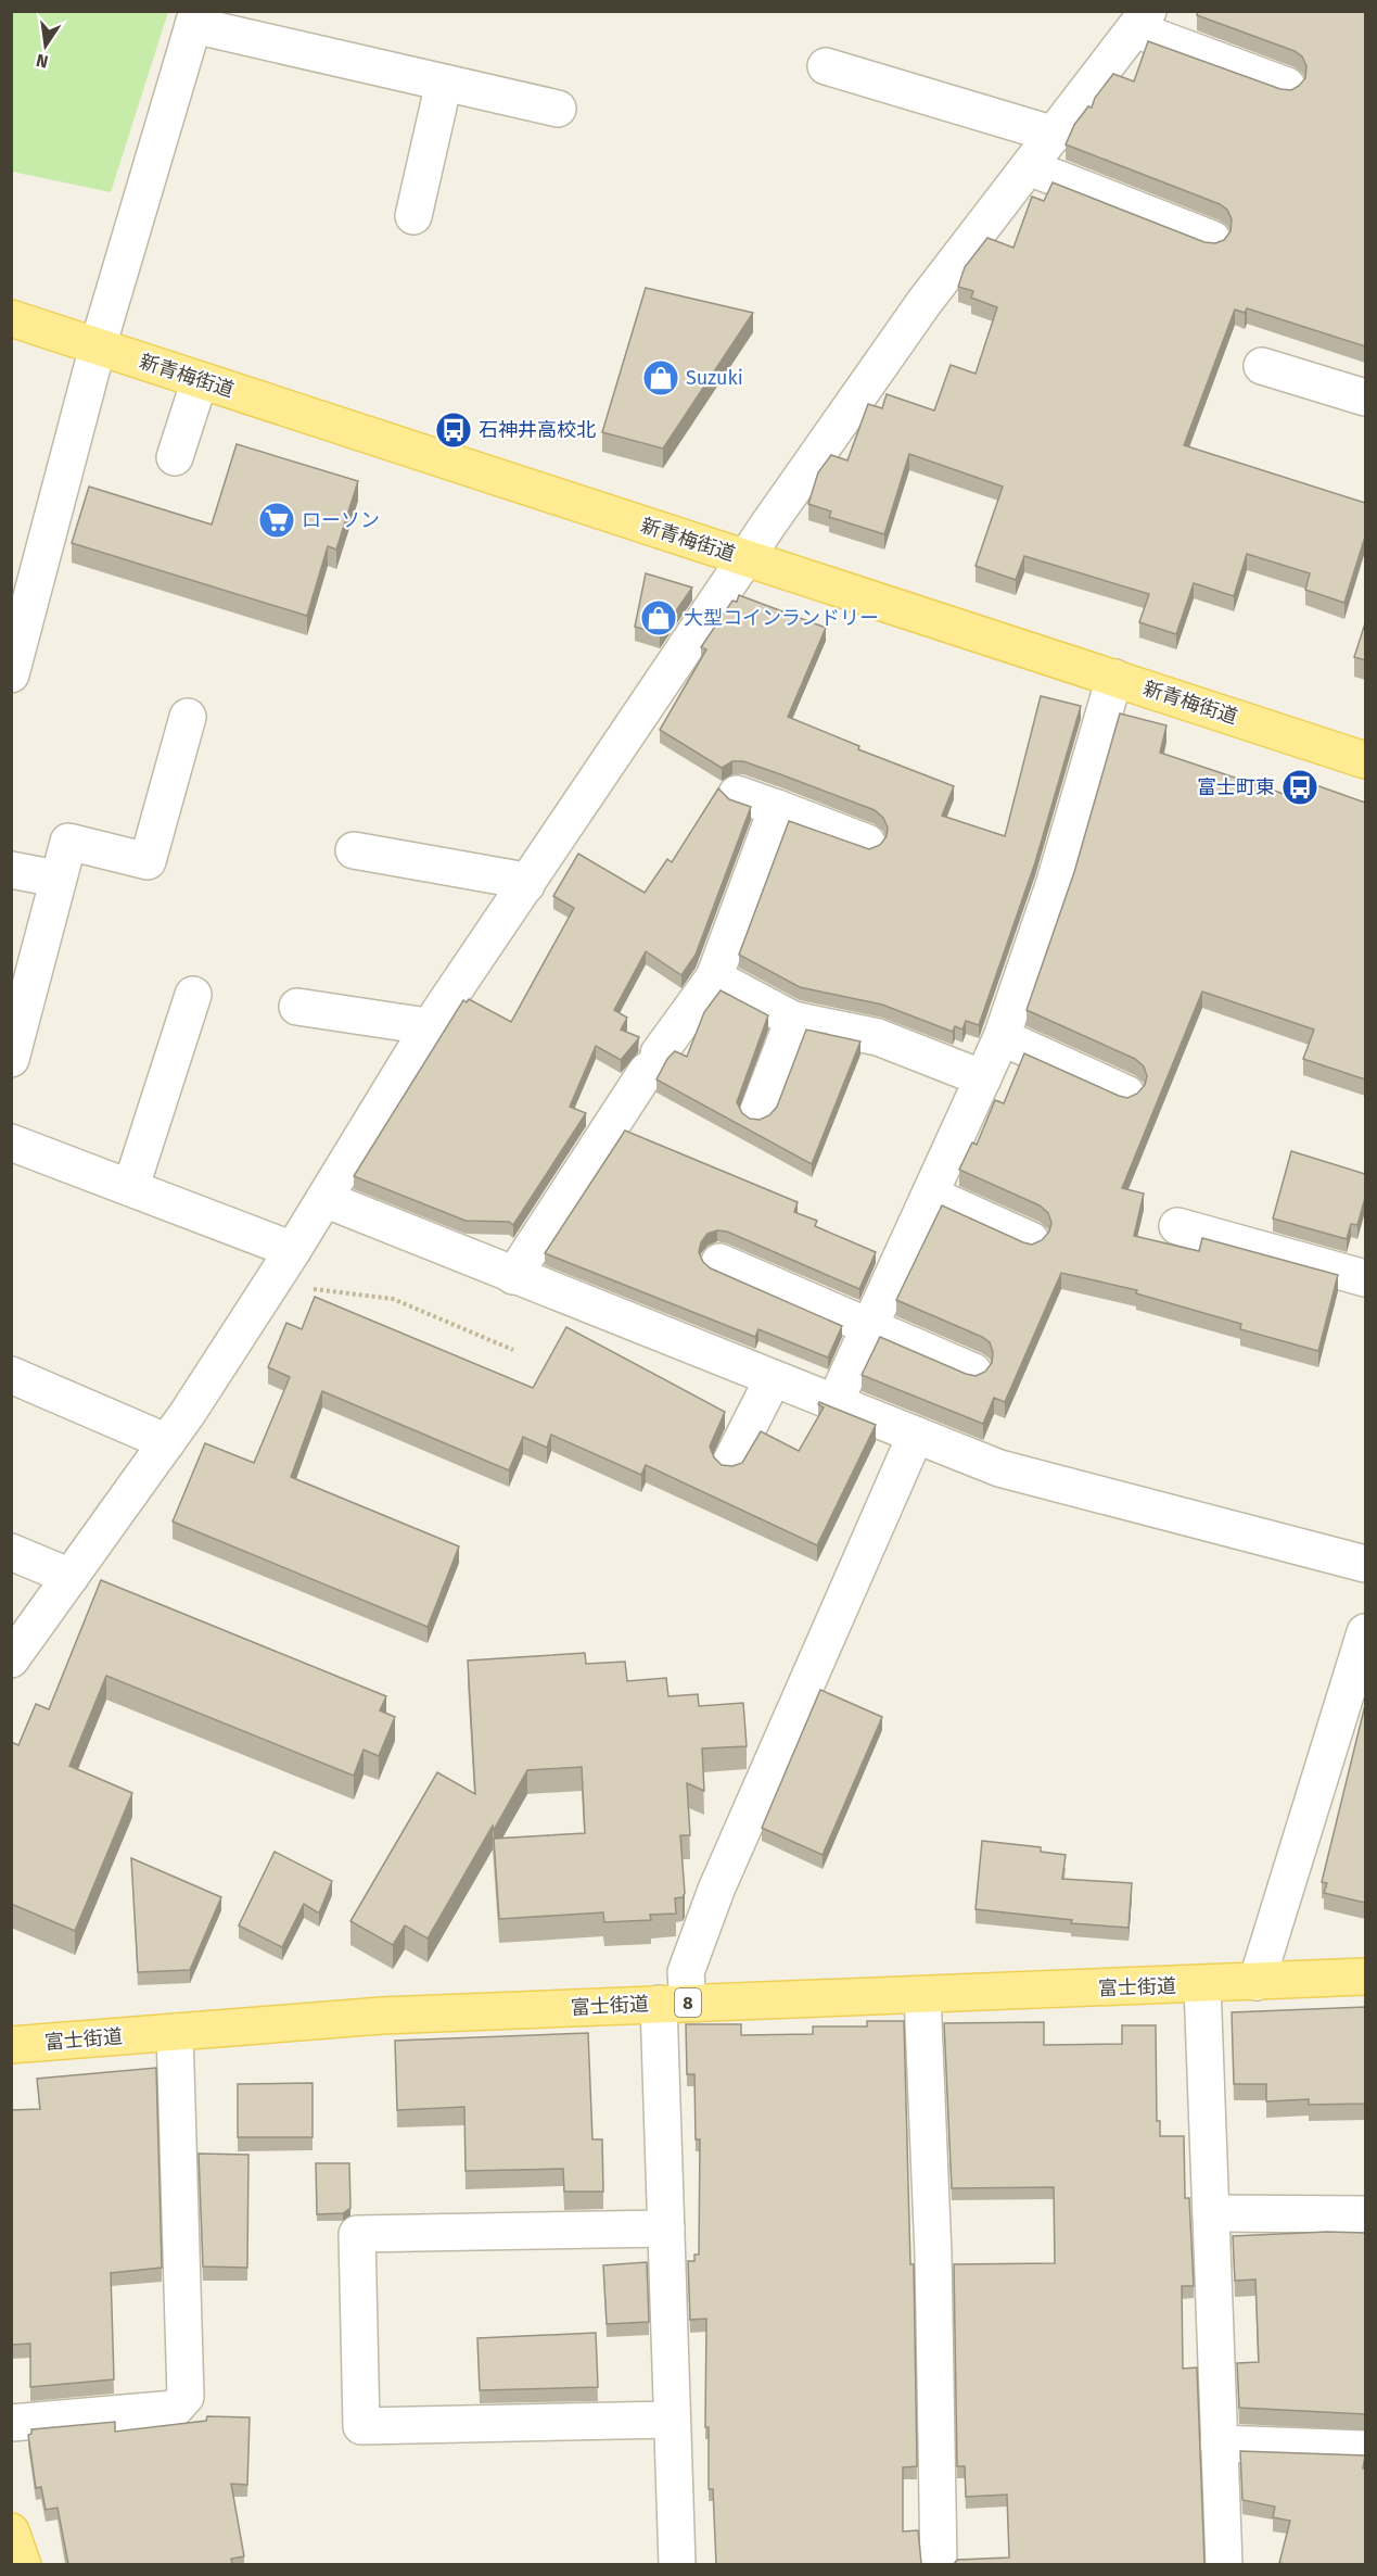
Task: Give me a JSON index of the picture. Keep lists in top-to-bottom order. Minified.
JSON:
{"streets":{"main road":["新青梅街道","富士街道","8"]},"places":{"shop":["Suzuki","大型コインランドリー"],"bus stop":["石神井高校北","富士町東"],"supermarket":["ローソン"]},"north":"bottom"}
